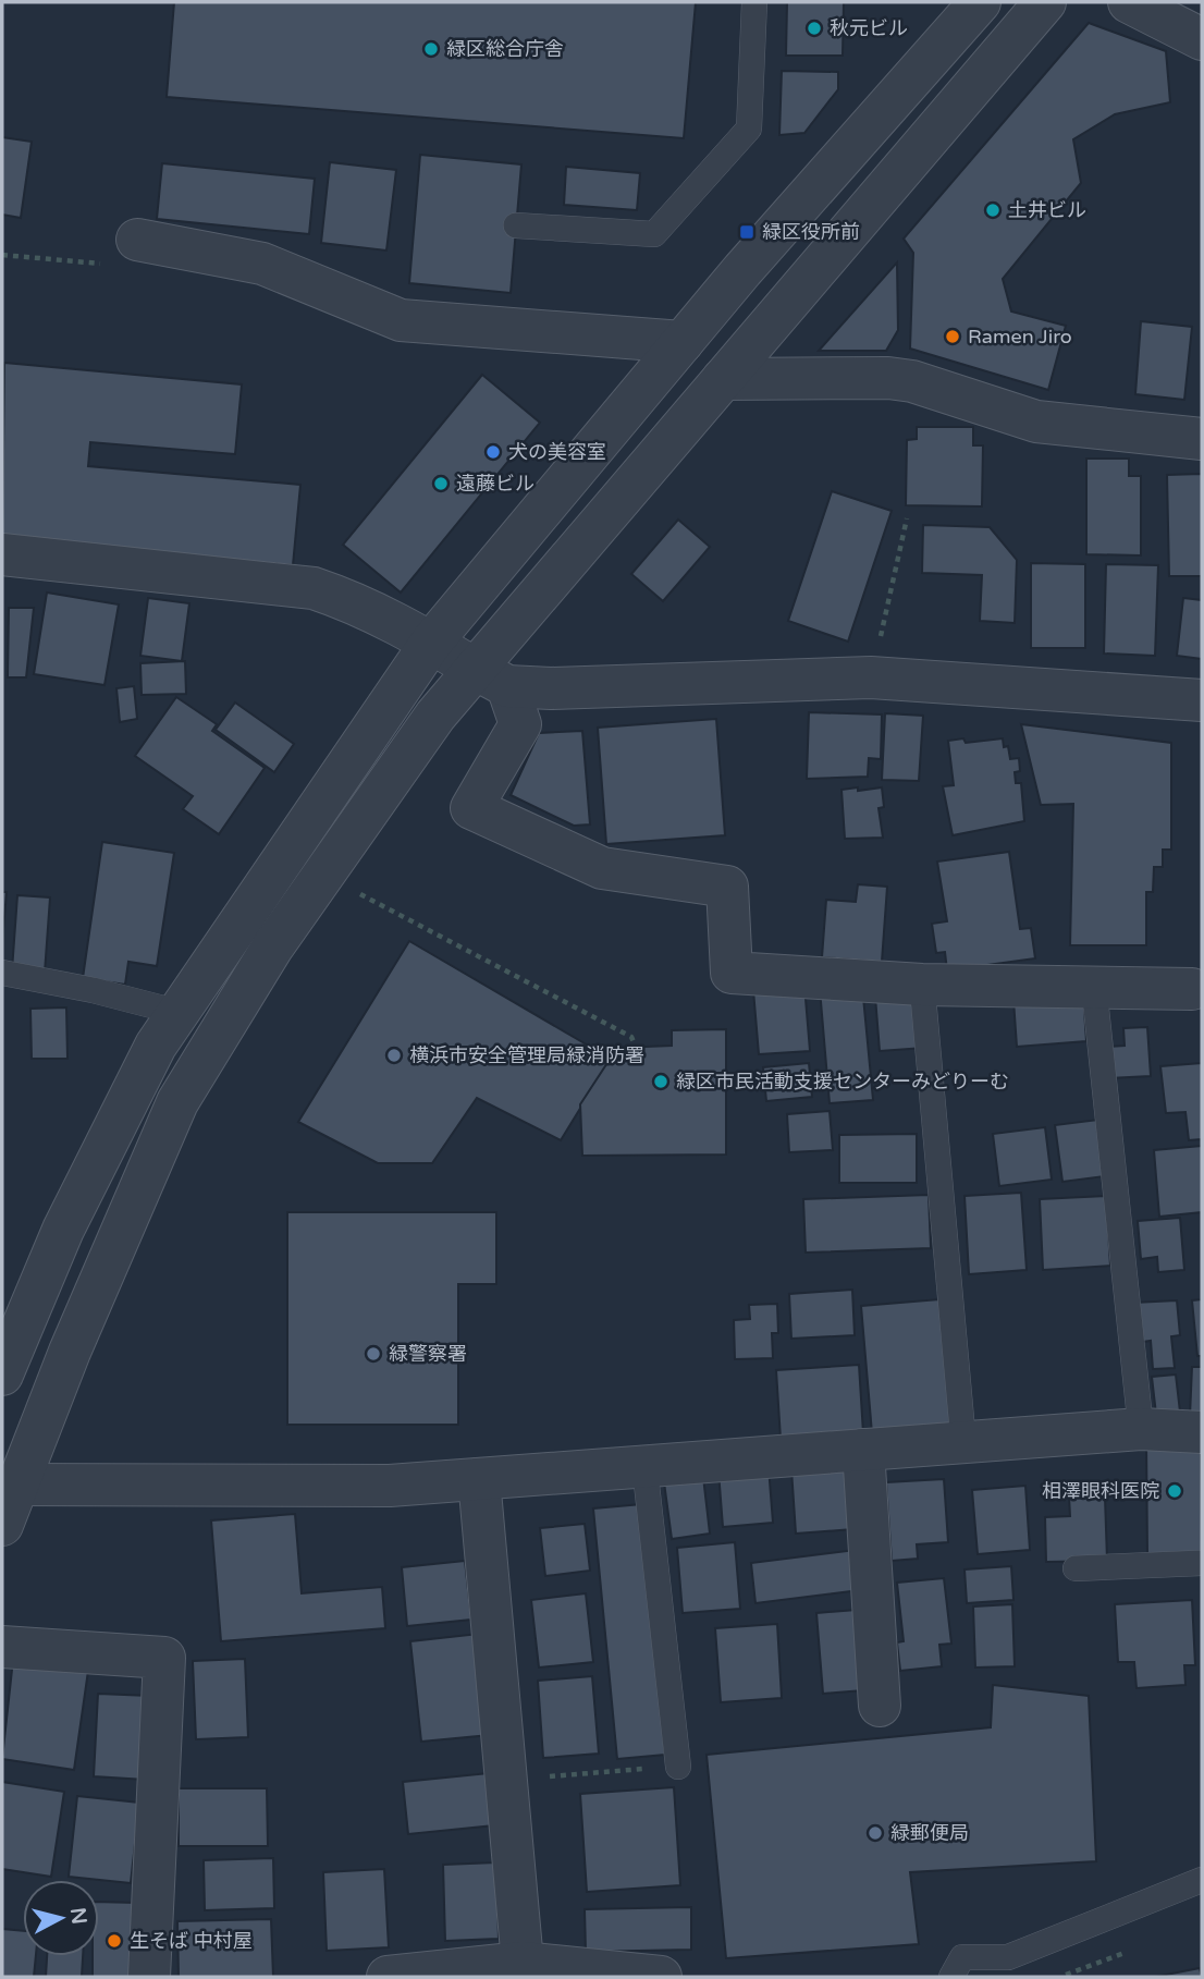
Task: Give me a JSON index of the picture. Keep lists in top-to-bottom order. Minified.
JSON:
{"places":{"other":["秋元ビル","緑区総合庁舎","土井ビル","Ramen Jiro","犬の美容室","遠藤ビル","横浜市安全管理局緑消防署","緑区市民活動支援センターみどりーむ","緑警察署","相澤眼科医院","緑郵便局","生そば 中村屋"],"transit":["緑区役所前"]},"north":"right"}
